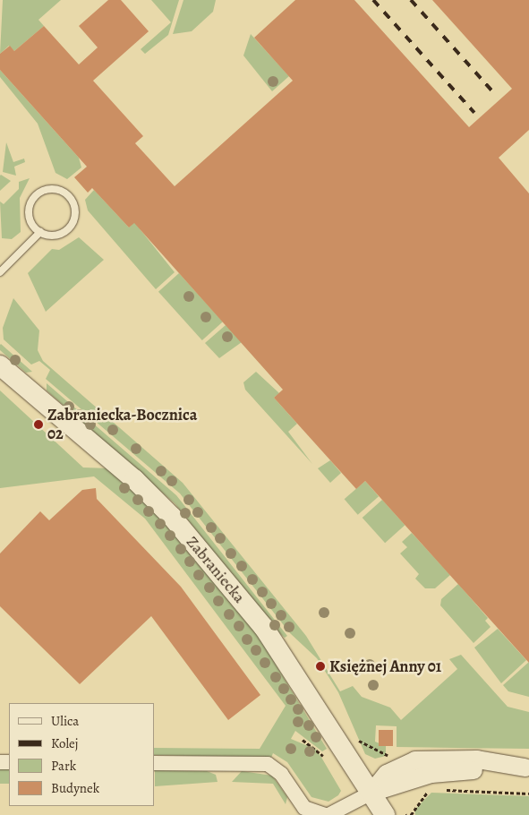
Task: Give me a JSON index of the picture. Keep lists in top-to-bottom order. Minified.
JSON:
{"streets":{"main road":["Zabraniecka"]},"places":["Zabraniecka-Bocznica 02","Księżnej Anny 01"],"legend":["Ulica","Kolej","Park","Budynek"]}
